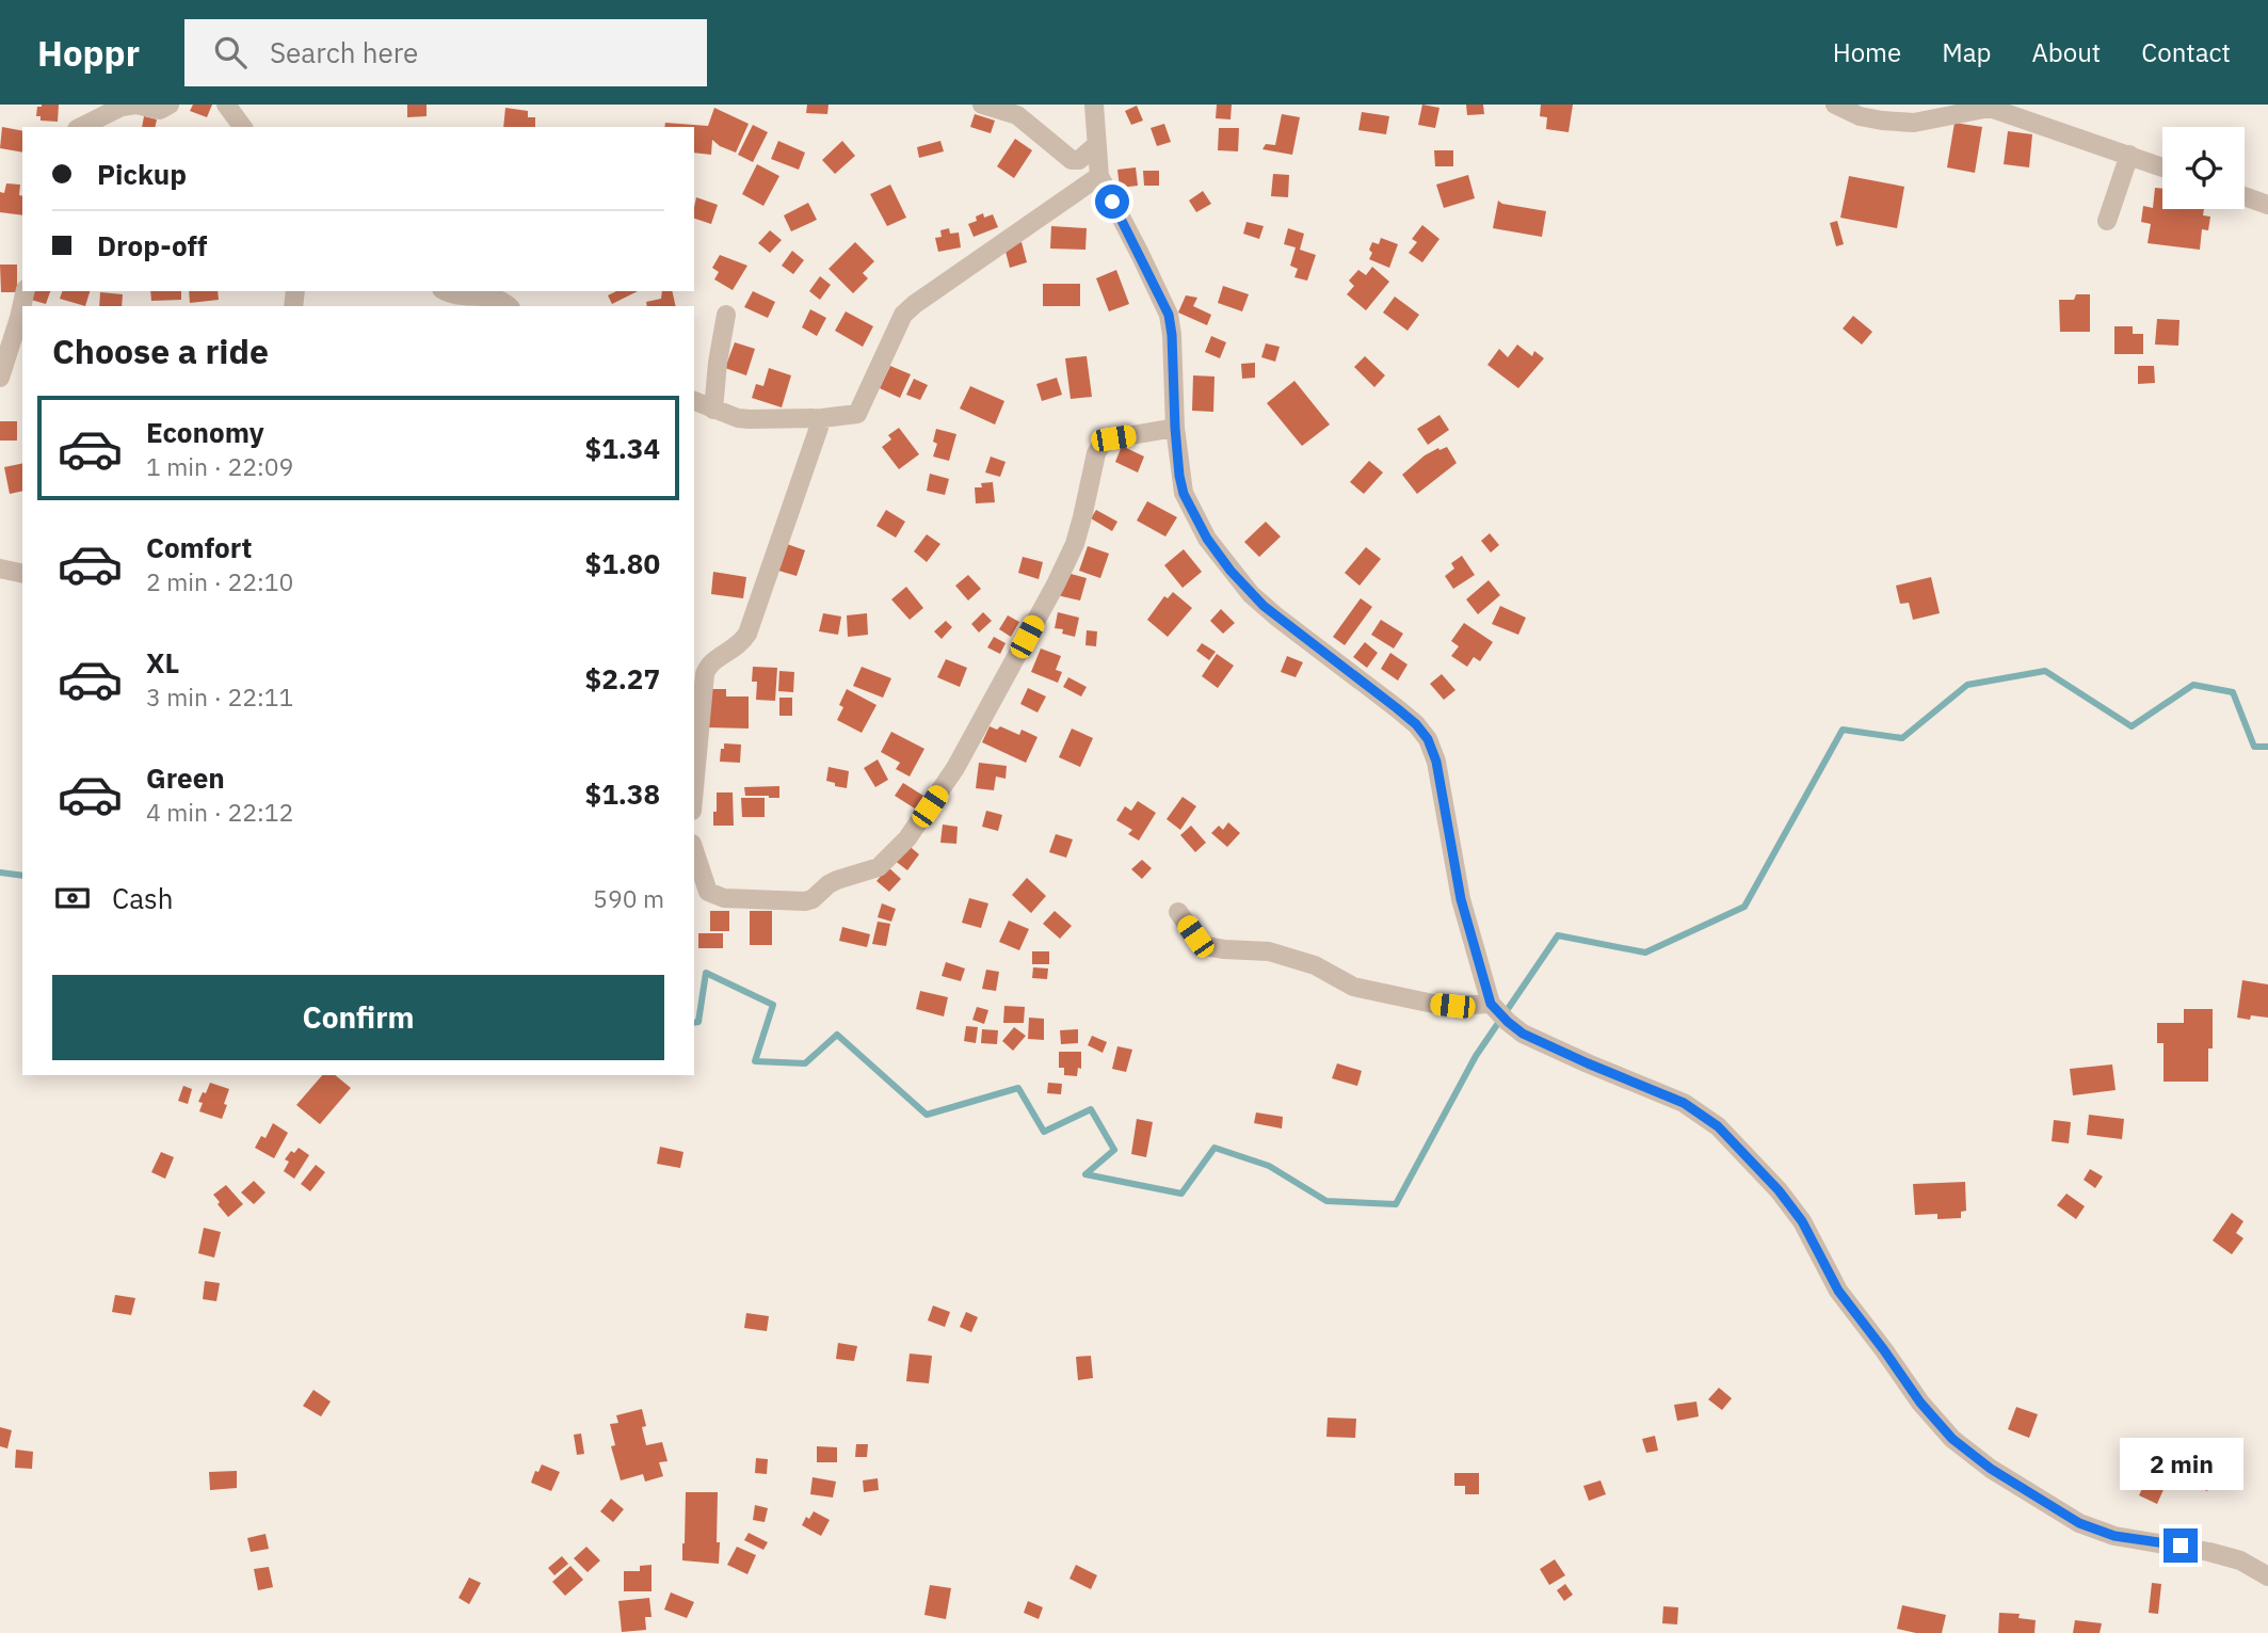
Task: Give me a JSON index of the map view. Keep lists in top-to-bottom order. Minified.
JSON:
{"page":{"header":"Hoppr","search":"Search here","nav":["Home","Map","About","Contact"],"banner":["Pickup","Drop-off"],"heading":"Choose a ride","list":[{"name":"Economy","note":"1 min · 22:09","value":"$1.34"},{"name":"Comfort","note":"2 min · 22:10","value":"$1.80"},{"name":"XL","note":"3 min · 22:11","value":"$2.27"},{"name":"Green","note":"4 min · 22:12","value":"$1.38"}],"pay":["Cash","590 m"],"buttons":"Confirm","bubble":"2 min"}}
